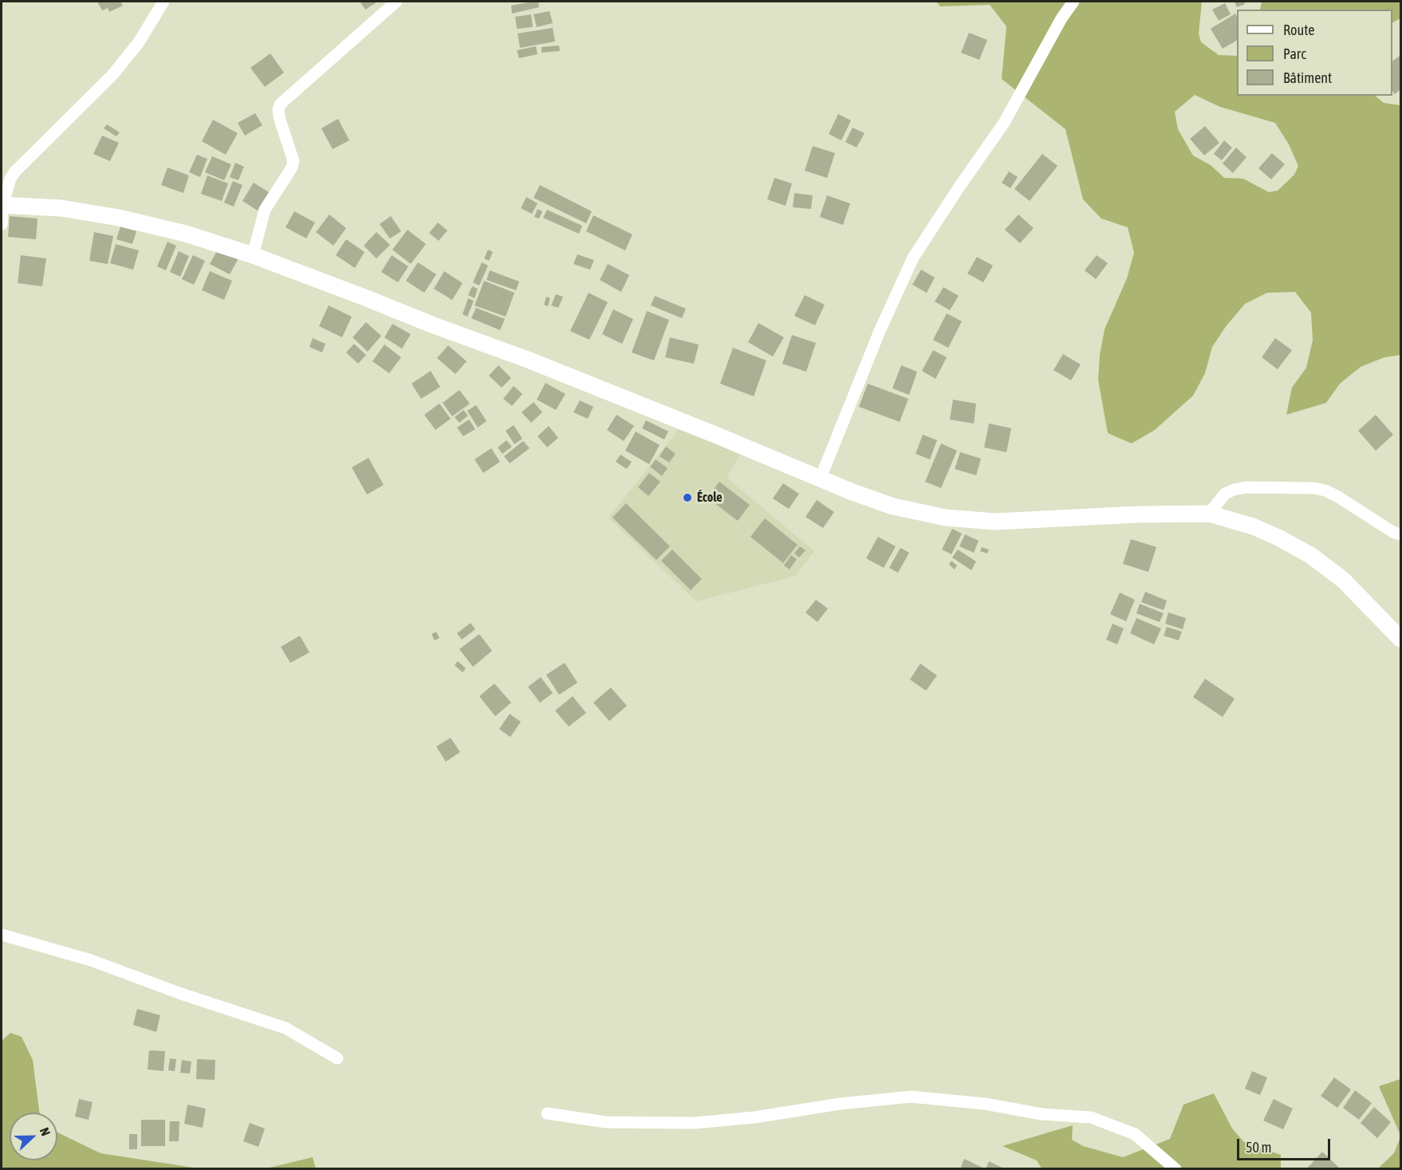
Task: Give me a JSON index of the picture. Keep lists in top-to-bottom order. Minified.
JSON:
{"places":["École"],"legend":["Route","Parc","Bâtiment"],"scale_bar":"50 m","north":"right"}
